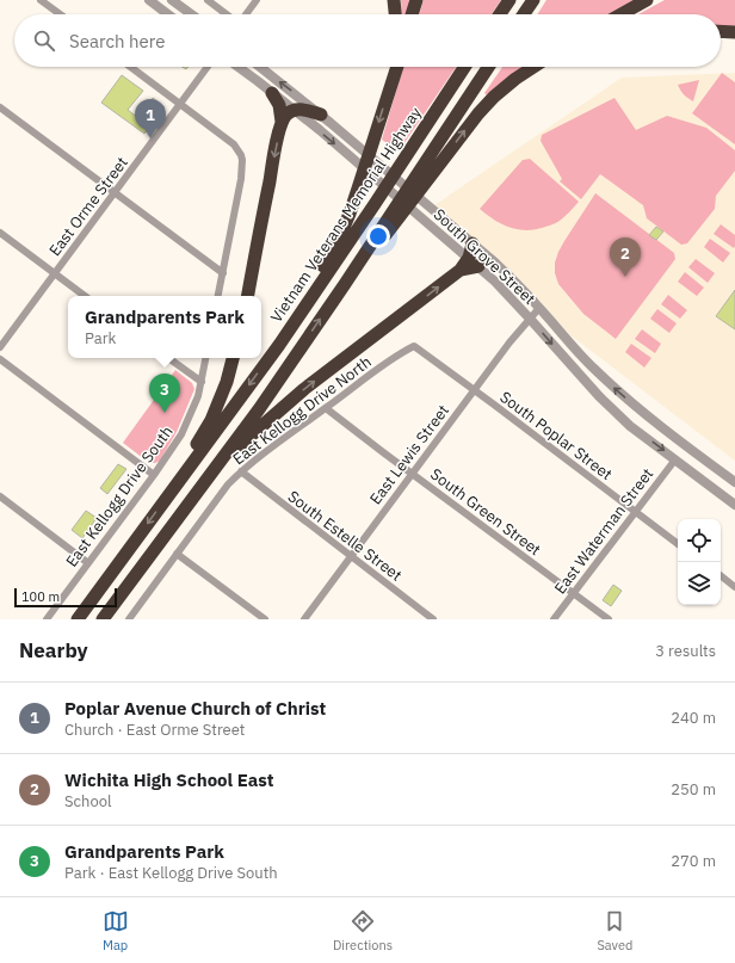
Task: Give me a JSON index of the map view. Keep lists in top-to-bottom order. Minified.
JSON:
{"streets":{"highway":["Vietnam Veterans Memorial Highway"],"street":["East Orme Street","South Grove Street","East Kellogg Drive North","South Poplar Street","East Lewis Street","East Kellogg Drive South","South Green Street","East Waterman Street","South Estelle Street"]},"crossings":[["South Grove Street","East Lewis Street"],["South Grove Street","East Waterman Street"],["East Kellogg Drive North","South Poplar Street"],["East Kellogg Drive North","South Green Street"],["East Kellogg Drive North","South Estelle Street"],["South Poplar Street","East Lewis Street"],["South Poplar Street","East Waterman Street"],["East Lewis Street","South Green Street"],["East Lewis Street","South Estelle Street"],["South Green Street","East Waterman Street"]],"scale_bar":"100 m","page":{"search":"Search here","pins":["1","2","3"],"popup":["Grandparents Park","Park"],"scale":"100 m","heading":["Nearby","3 results"],"list":[{"mark":"1","name":"Poplar Avenue Church of Christ","note":"Church · East Orme Street","value":"240 m"},{"mark":"2","name":"Wichita High School East","note":"School","value":"250 m"},{"mark":"3","name":"Grandparents Park","note":"Park · East Kellogg Drive South","value":"270 m"}],"nav":["Map","Directions","Saved"]}}
